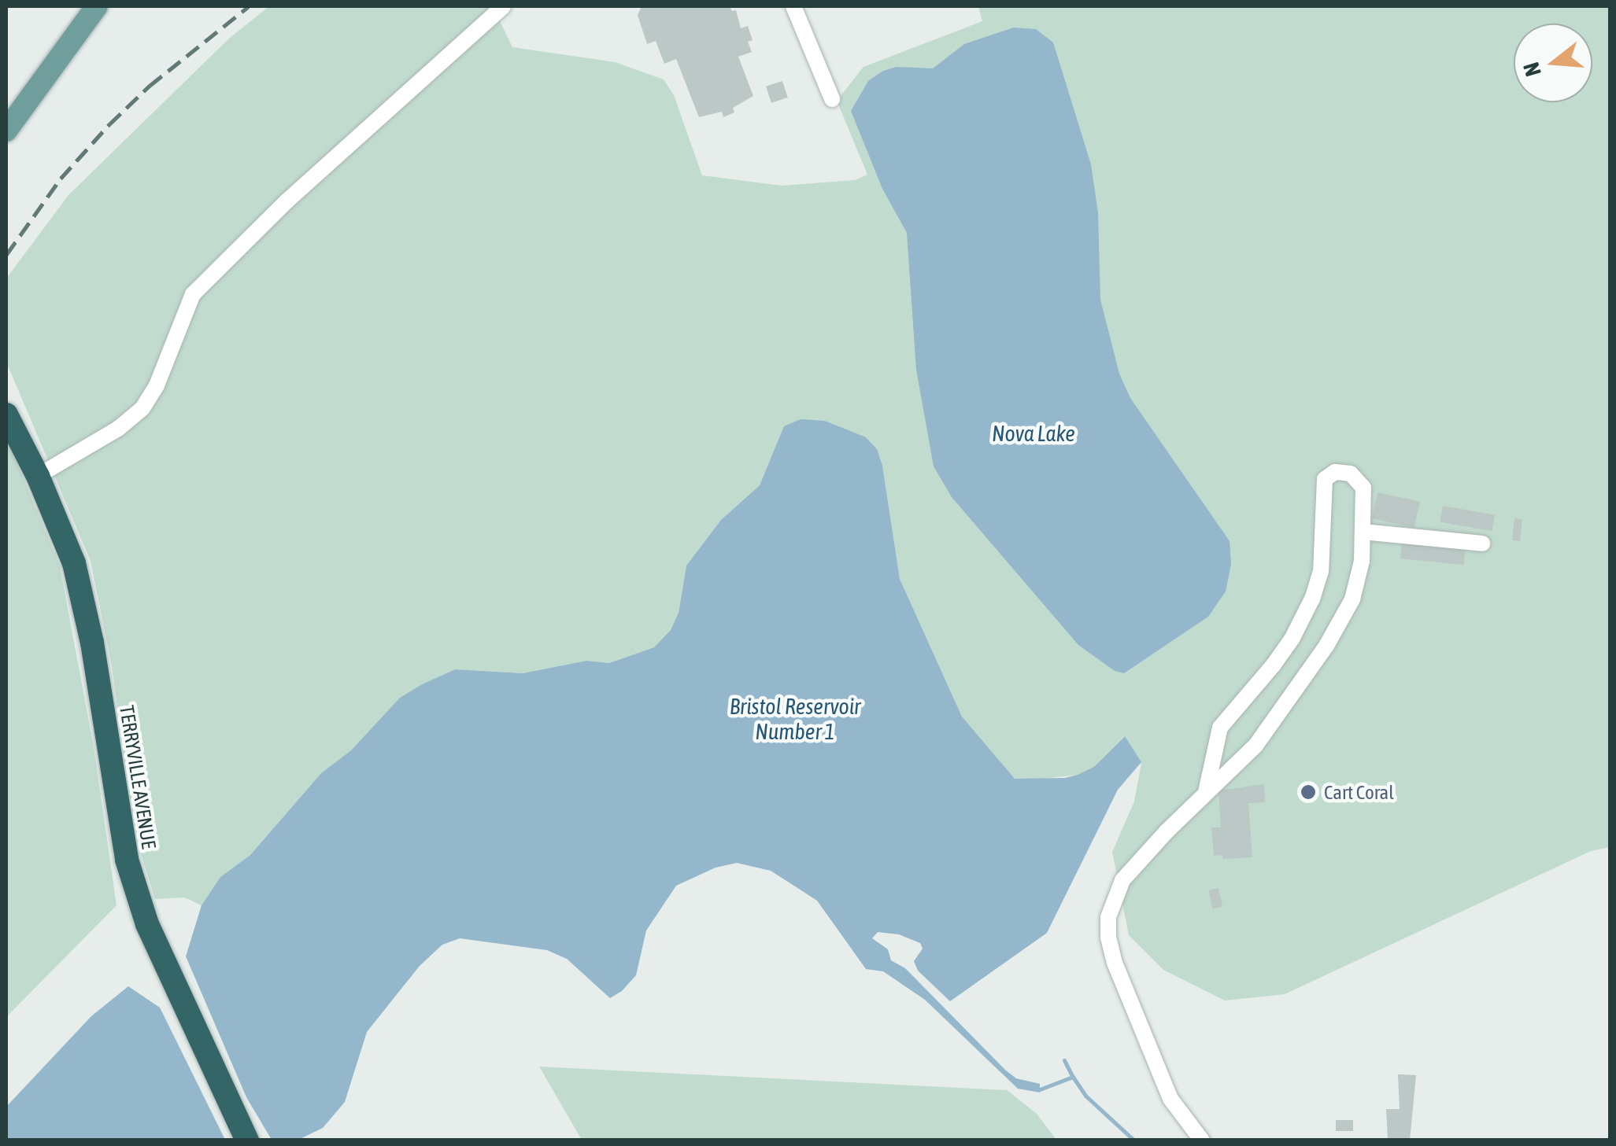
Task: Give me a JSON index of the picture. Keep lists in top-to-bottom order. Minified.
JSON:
{"streets":{"highway":["TERRYVILLE AVENUE"]},"water":["Nova Lake","Bristol Reservoir Number 1"],"places":["Cart Coral"],"north":"left"}
